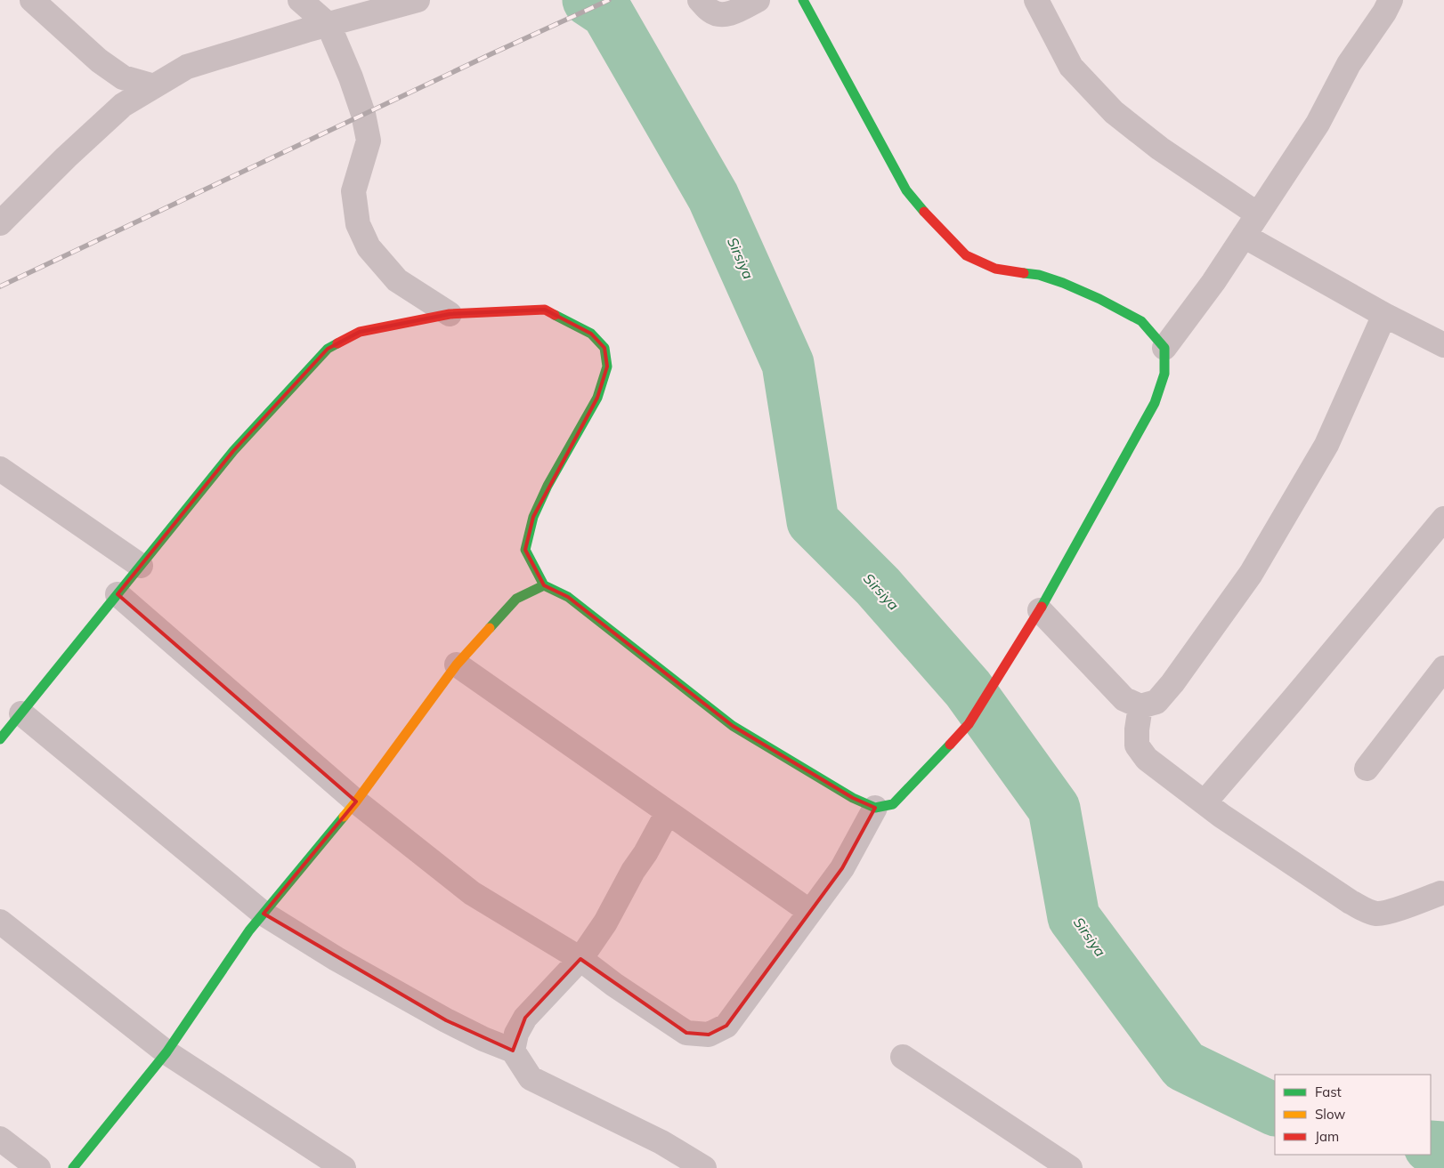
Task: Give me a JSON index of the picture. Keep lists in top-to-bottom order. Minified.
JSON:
{"water":["Sirsiya"],"legend":["Fast","Slow","Jam"]}
